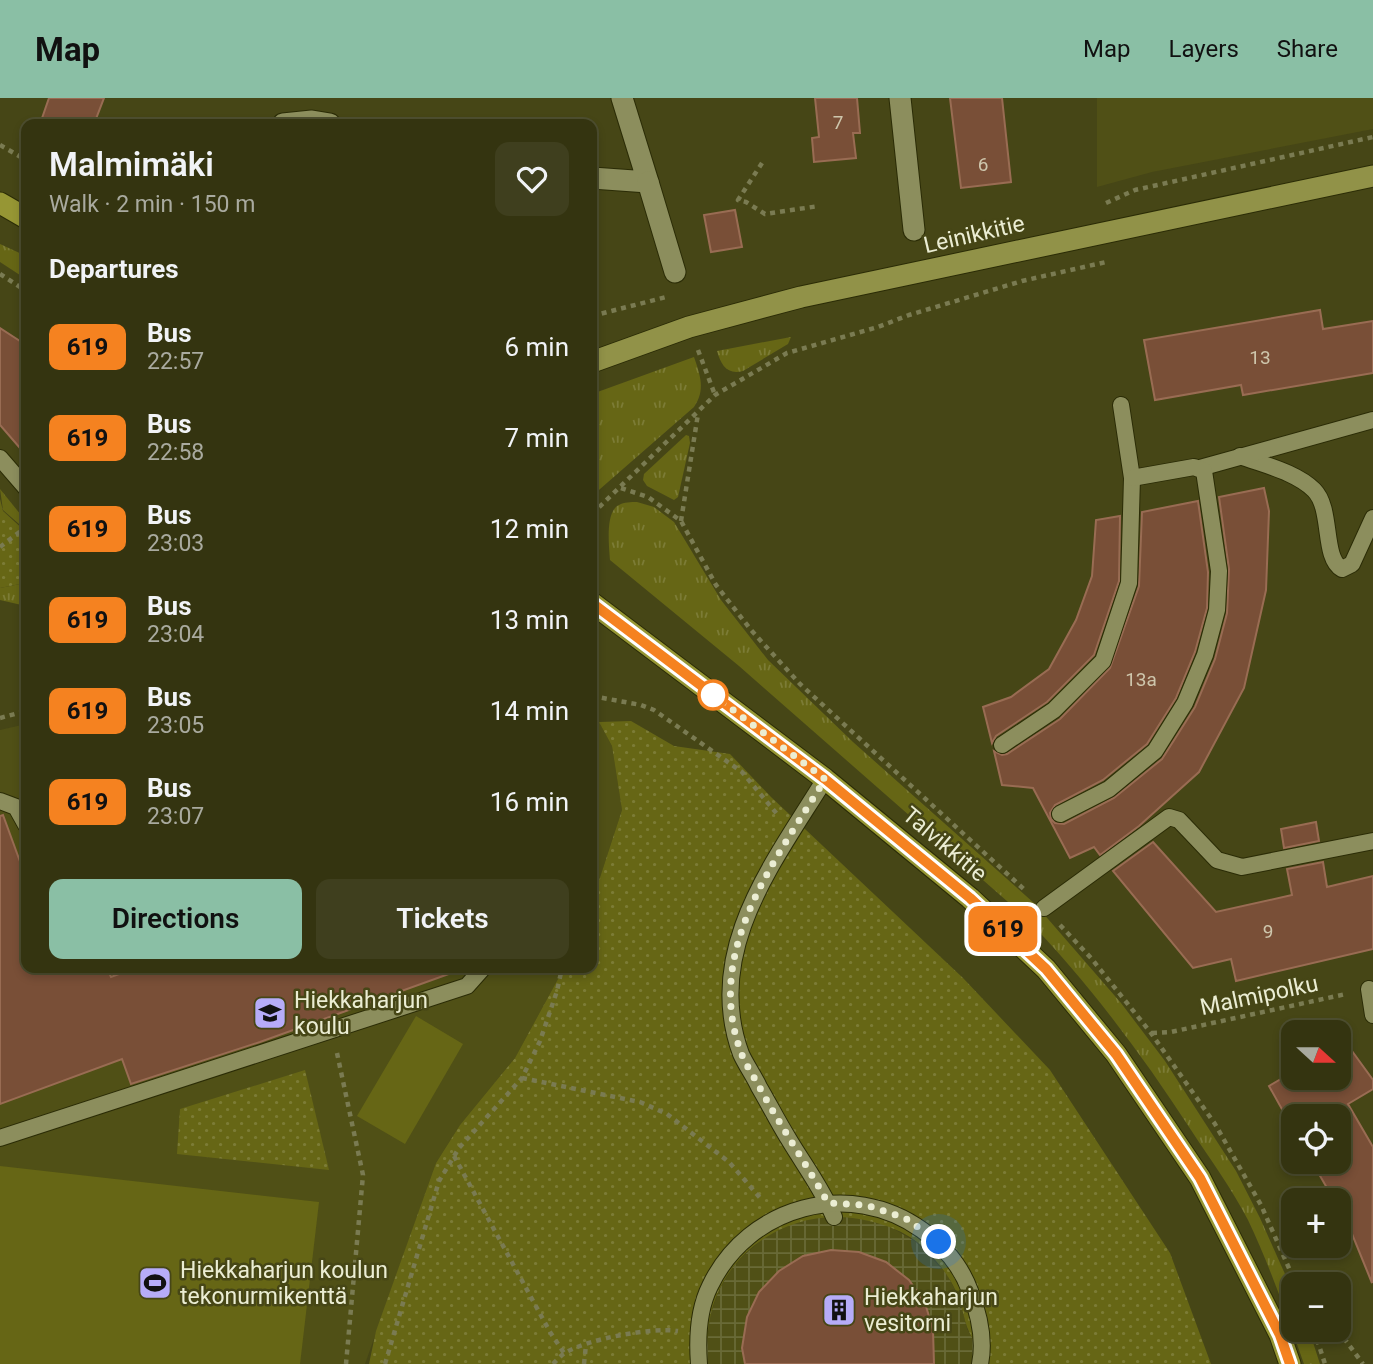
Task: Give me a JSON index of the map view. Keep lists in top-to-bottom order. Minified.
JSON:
{"streets":{"main road":["Leinikkitie","Talvikkitie"],"path":["Malmipolku"]},"places":{"school or university":["Hiekkaharjun koulu"],"sports":["Hiekkaharjun koulun tekonurmikenttä"],"building":["Hiekkaharjun vesitorni"]},"lines":["bus line 619"],"house_numbers":["7","6","13","13a","9"],"north":"right","page":{"header":"Map","nav":["Map","Layers","Share"],"on_map":"619","heading":[["Malmimäki","Walk · 2 min · 150 m"],"Departures"],"list":[{"mark":"619","name":"Bus","note":"22:57","value":"6 min"},{"mark":"619","name":"Bus","note":"22:58","value":"7 min"},{"mark":"619","name":"Bus","note":"23:03","value":"12 min"},{"mark":"619","name":"Bus","note":"23:04","value":"13 min"},{"mark":"619","name":"Bus","note":"23:05","value":"14 min"},{"mark":"619","name":"Bus","note":"23:07","value":"16 min"}],"buttons":["Directions","Tickets"],"map_buttons":["+","−"]}}
